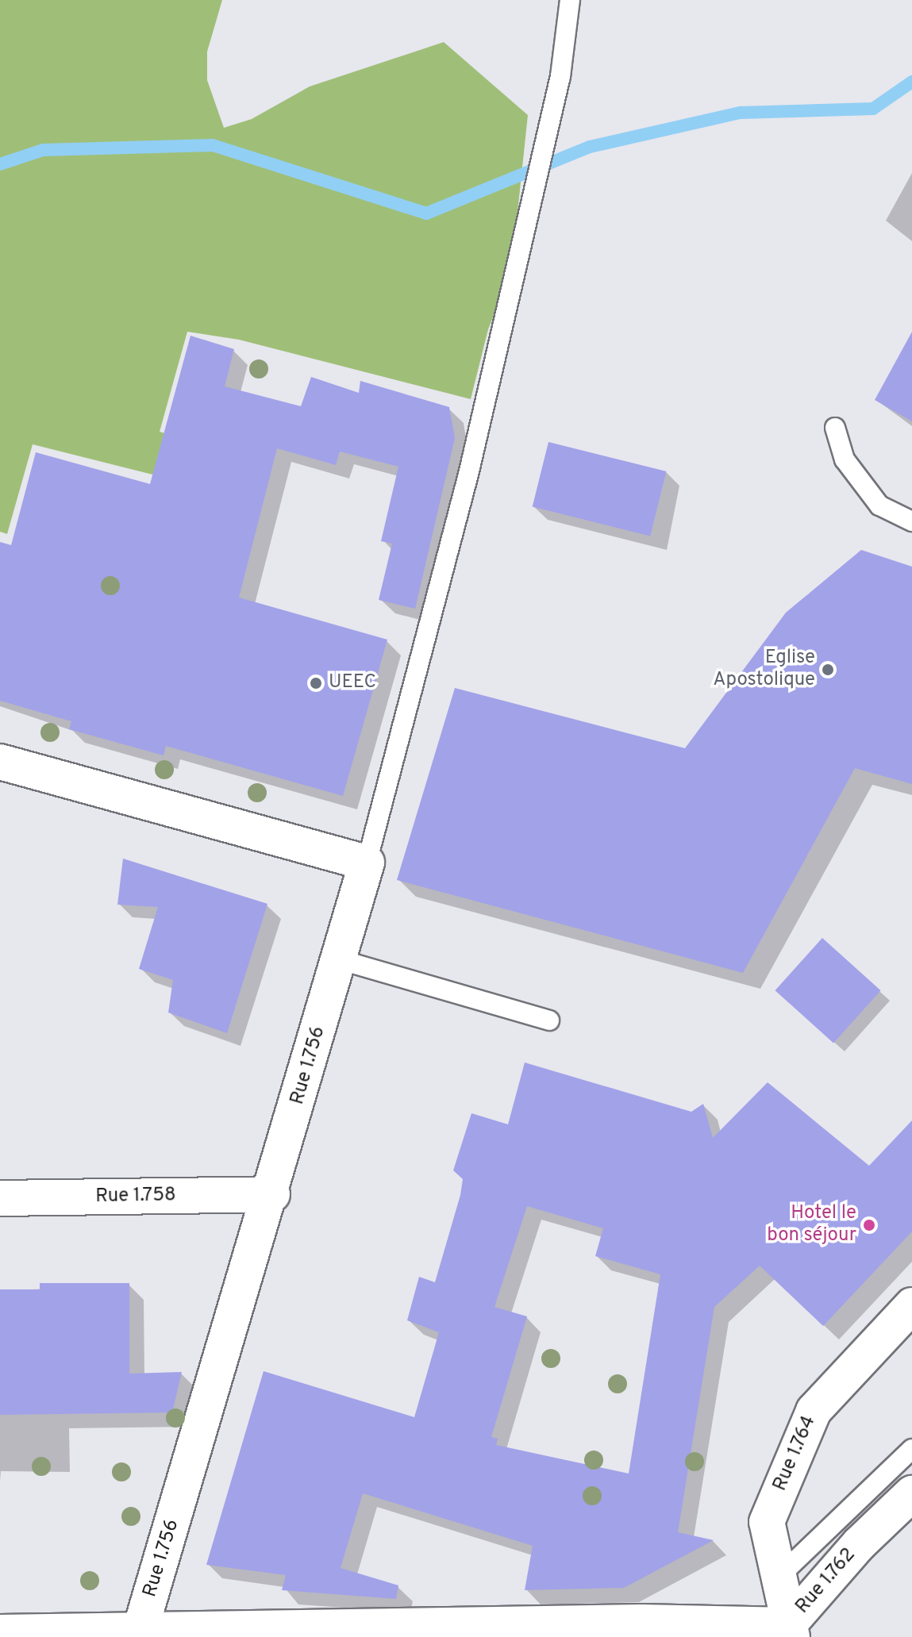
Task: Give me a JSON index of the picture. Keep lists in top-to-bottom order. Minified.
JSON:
{"streets":{"street":["Rue 1.756","Rue 1.758","Rue 1.764","Rue 1.762"]},"crossings":[["Rue 1.756","Rue 1.758"],["Rue 1.756","Rue 1.762"],["Rue 1.764","Rue 1.762"]],"places":["Eglise Apostolique","UEEC","Hotel le bon séjour"]}
